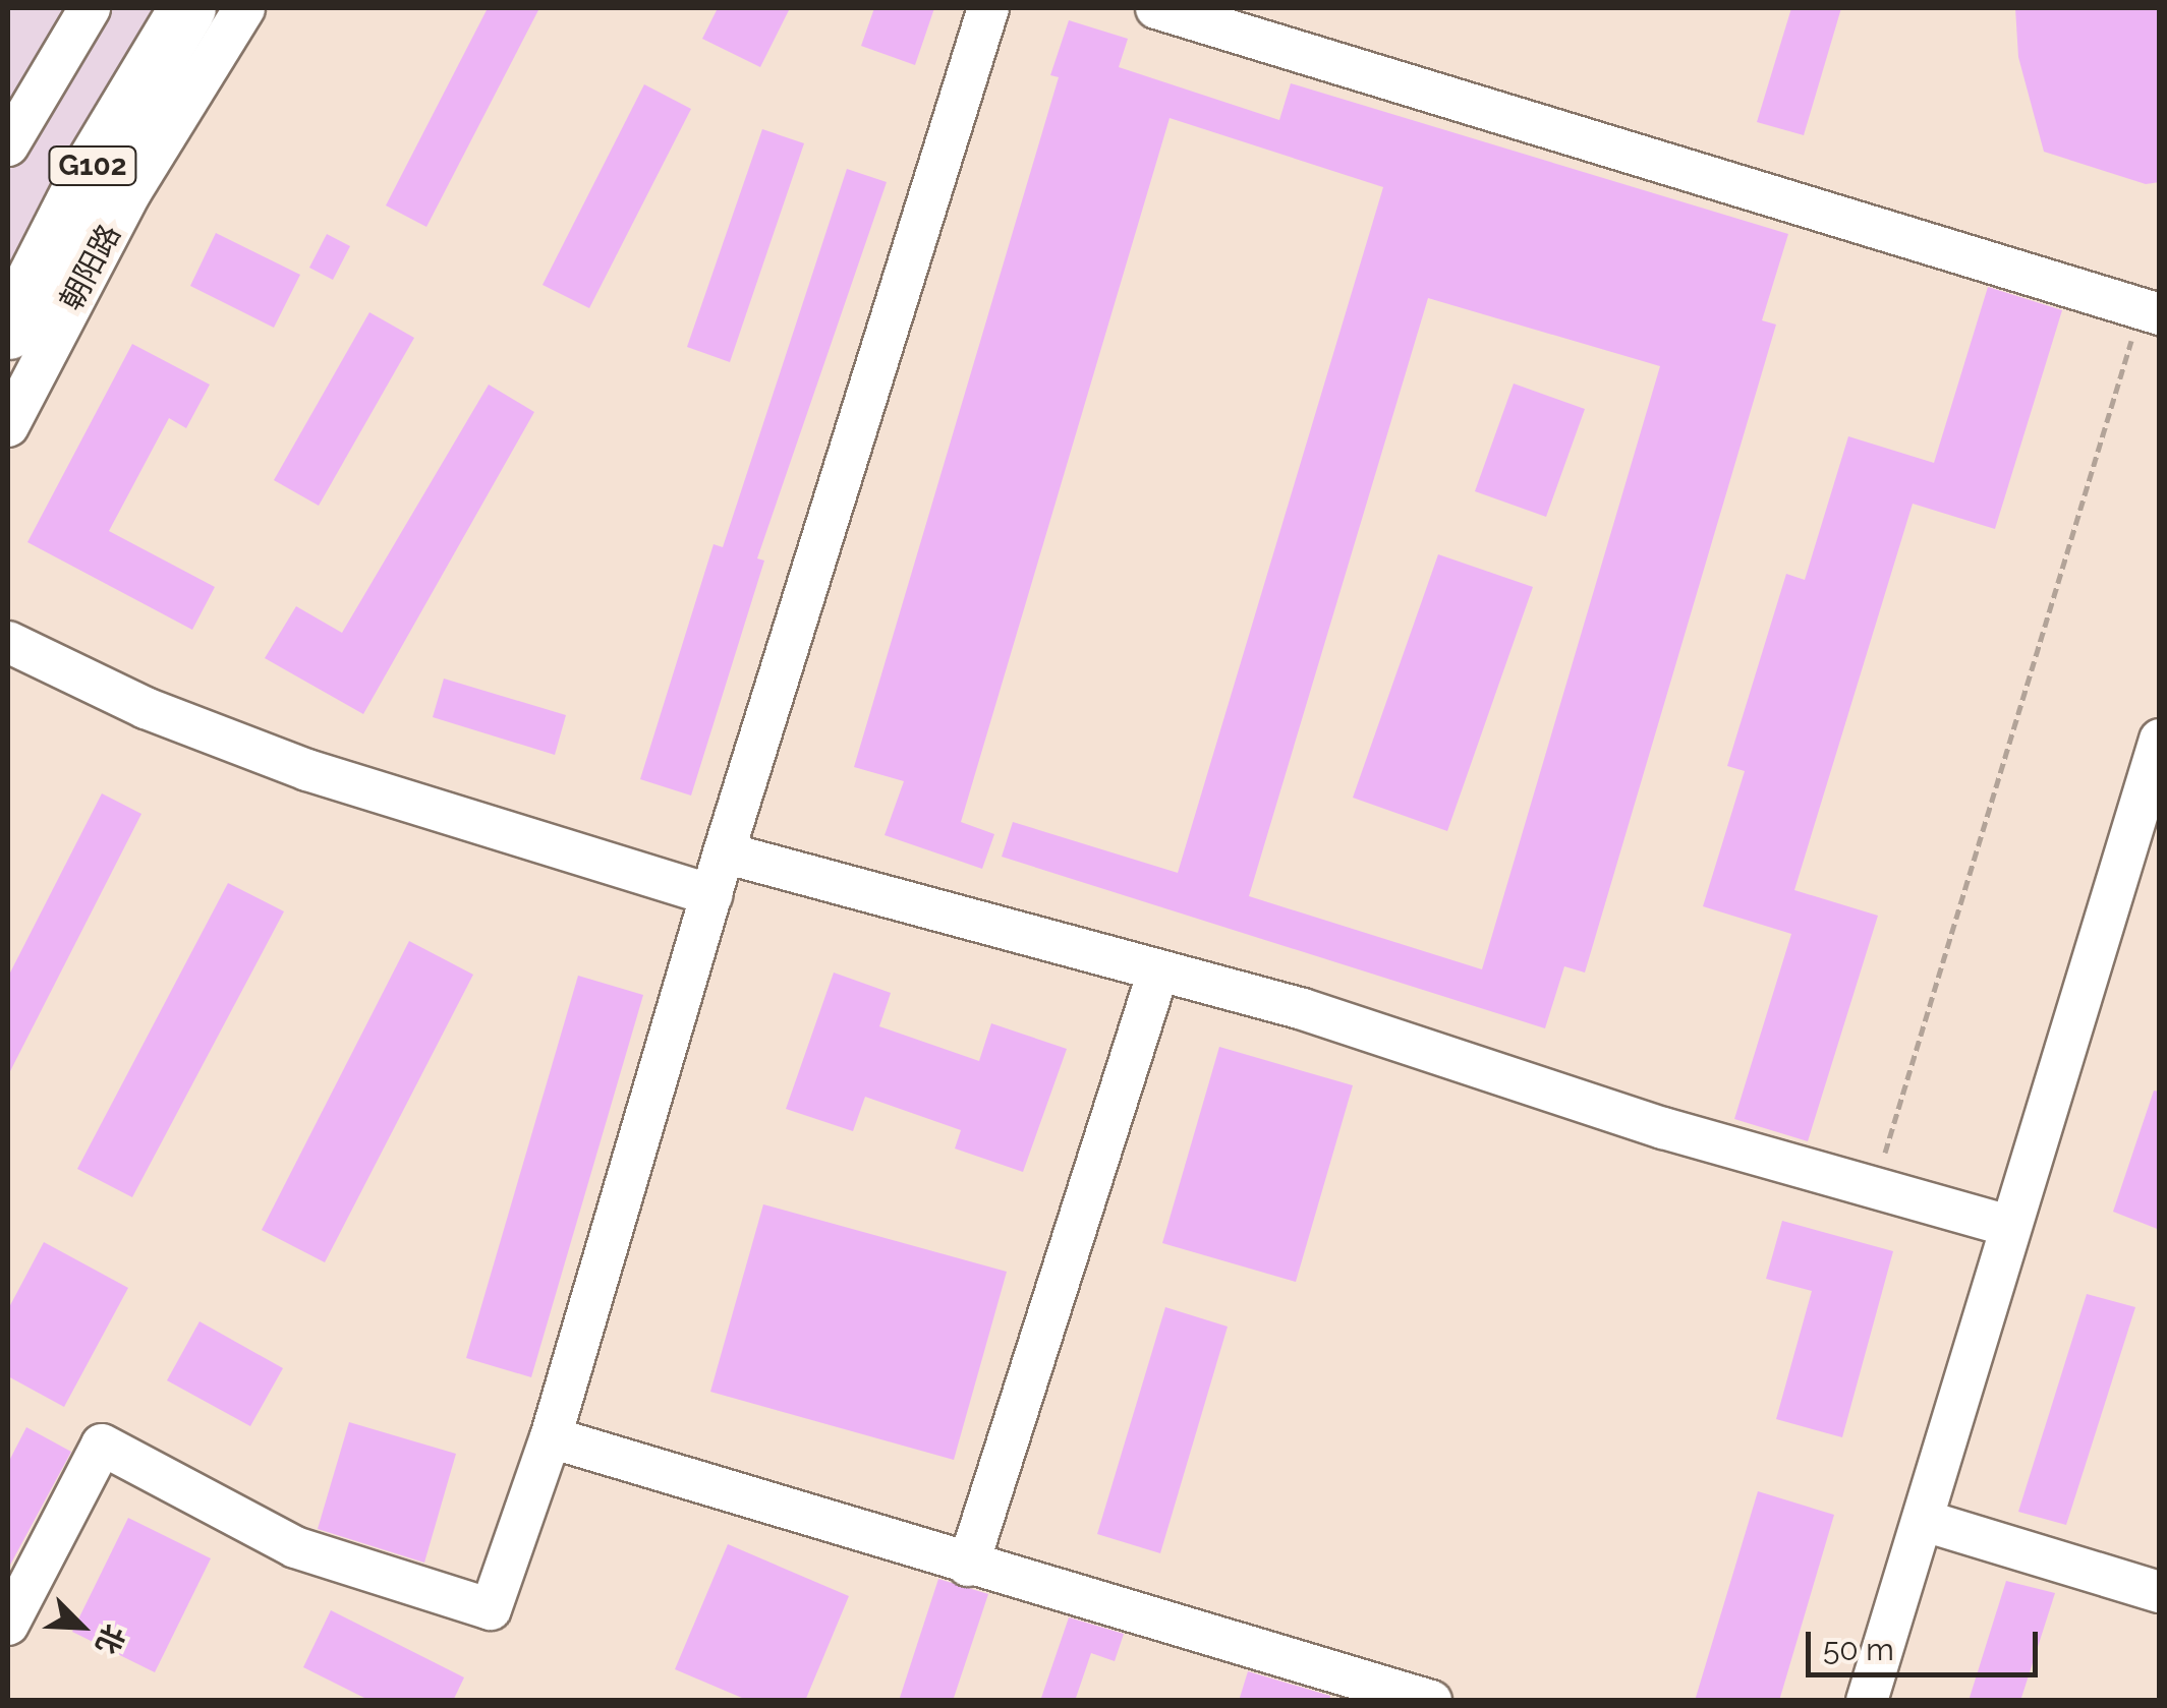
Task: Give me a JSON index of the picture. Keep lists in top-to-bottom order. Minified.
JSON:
{"streets":{"highway":["G102","朝阳路"]},"scale_bar":"50 m","north":"bottom right"}
